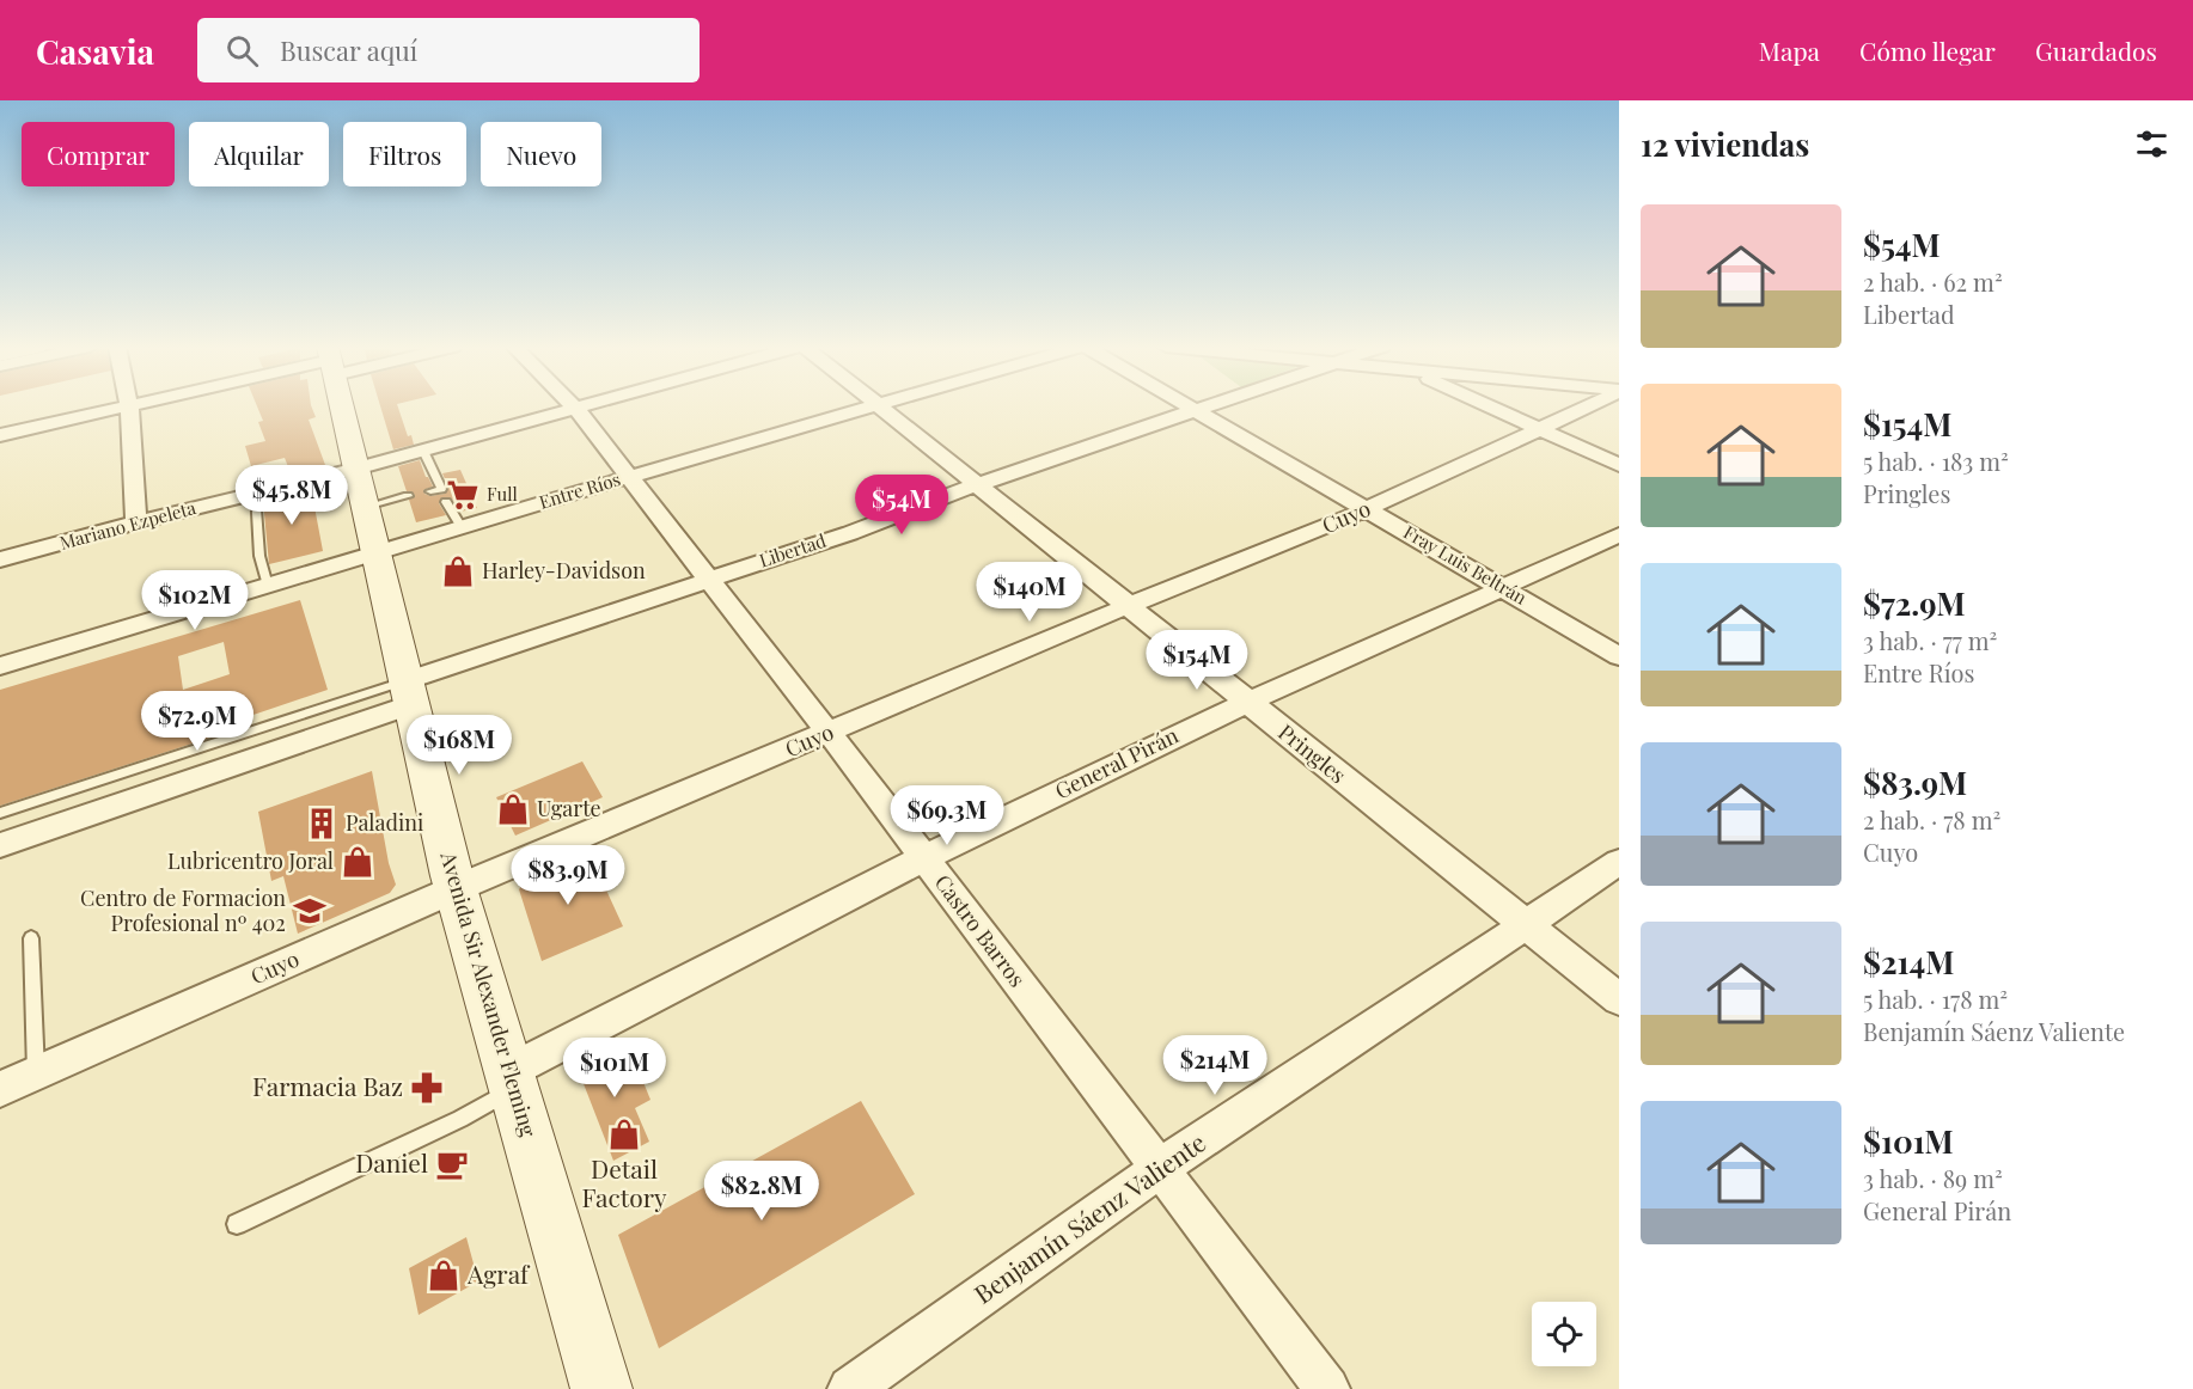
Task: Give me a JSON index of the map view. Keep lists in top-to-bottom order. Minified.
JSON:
{"streets":{"main road":["Avenida Sir Alexander Fleming"],"street":["Entre Ríos","Cuyo","Mariano Ezpeleta","Libertad","Fray Luis Beltrán","Pringles","General Pirán","Castro Barros","Benjamín Sáenz Valiente"]},"crossings":[["Entre Ríos","Castro Barros"],["Entre Ríos","Avenida Sir Alexander Fleming"],["Cuyo","Fray Luis Beltrán"],["Cuyo","Pringles"],["Cuyo","Castro Barros"],["Cuyo","Avenida Sir Alexander Fleming"],["Mariano Ezpeleta","Castro Barros"],["Mariano Ezpeleta","Avenida Sir Alexander Fleming"],["Libertad","Fray Luis Beltrán"],["Libertad","Pringles"],["Libertad","Castro Barros"],["Libertad","Avenida Sir Alexander Fleming"],["Fray Luis Beltrán","General Pirán"],["Pringles","General Pirán"],["Pringles","Benjamín Sáenz Valiente"],["General Pirán","Castro Barros"],["General Pirán","Avenida Sir Alexander Fleming"],["Castro Barros","Benjamín Sáenz Valiente"]],"places":{"supermarket":["Full"],"shop":["Harley-Davidson","Ugarte","Lubricentro Joral","Detail Factory","Agraf"],"building":["Paladini"],"school or university":["Centro de Formacion Profesional nº 402"],"pharmacy":["Farmacia Baz"],"cafe":["Daniel"]},"page":{"header":"Casavia","search":"Buscar aquí","nav":["Mapa","Cómo llegar","Guardados"],"heading":"12 viviendas","chip":["Comprar","Alquilar","Filtros","Nuevo"],"list":[{"name":"$54M","note":"2 hab. · 62 m² · Libertad"},{"name":"$154M","note":"5 hab. · 183 m² · Pringles"},{"name":"$72.9M","note":"3 hab. · 77 m² · Entre Ríos"},{"name":"$83.9M","note":"2 hab. · 78 m² · Cuyo"},{"name":"$214M","note":"5 hab. · 178 m² · Benjamín Sáenz Valiente"},{"name":"$101M","note":"3 hab. · 89 m² · General Pirán"}],"price":["$45.8M","$54M","$140M","$102M","$154M","$72.9M","$168M","$69.3M","$83.9M","$214M","$101M","$82.8M"]}}
